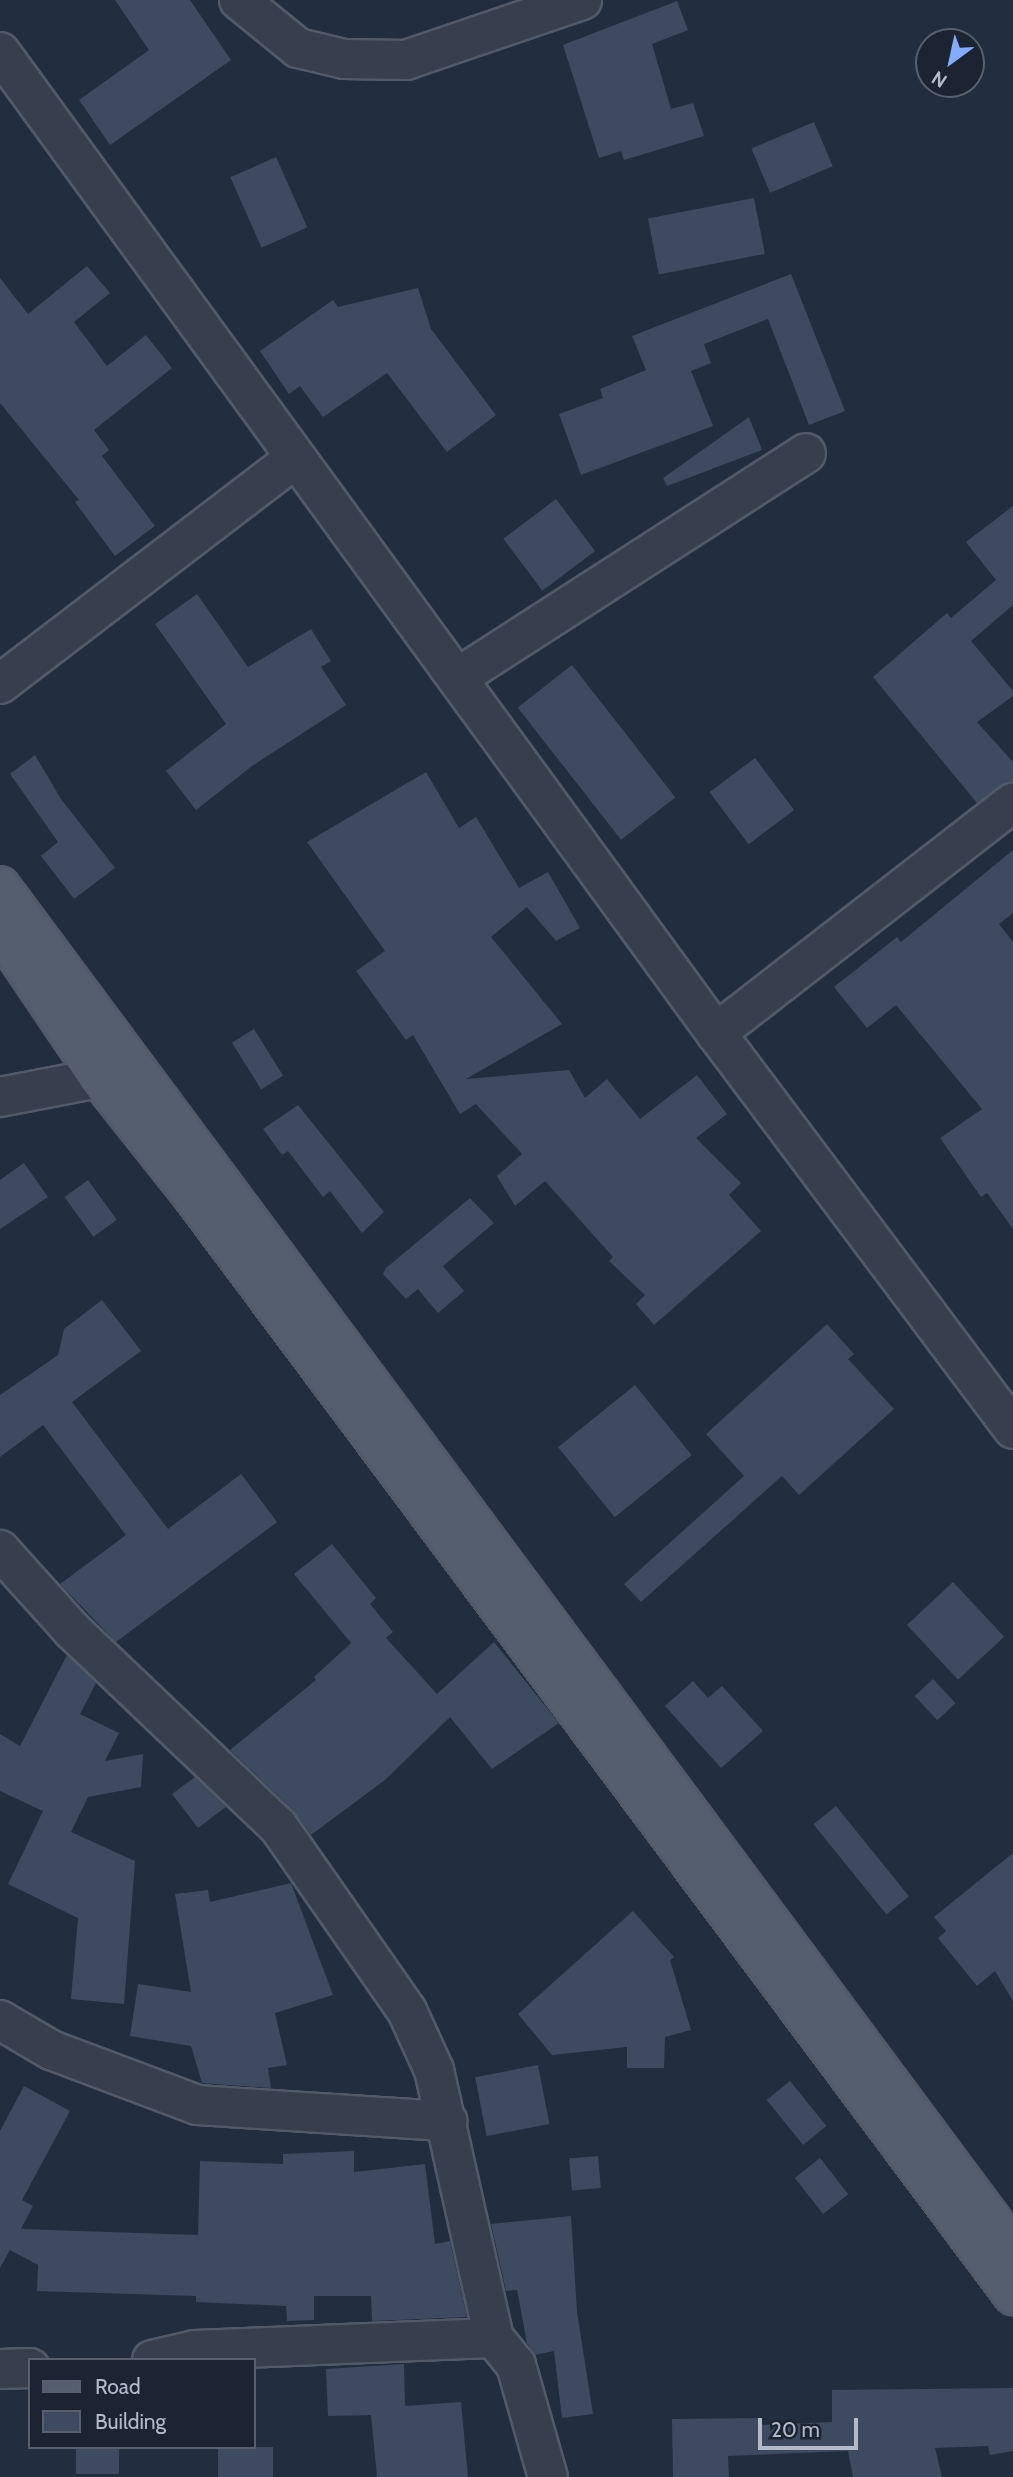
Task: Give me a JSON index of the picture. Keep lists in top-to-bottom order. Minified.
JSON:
{"legend":["Road","Building"],"scale_bar":"20 m","north":"bottom left"}
